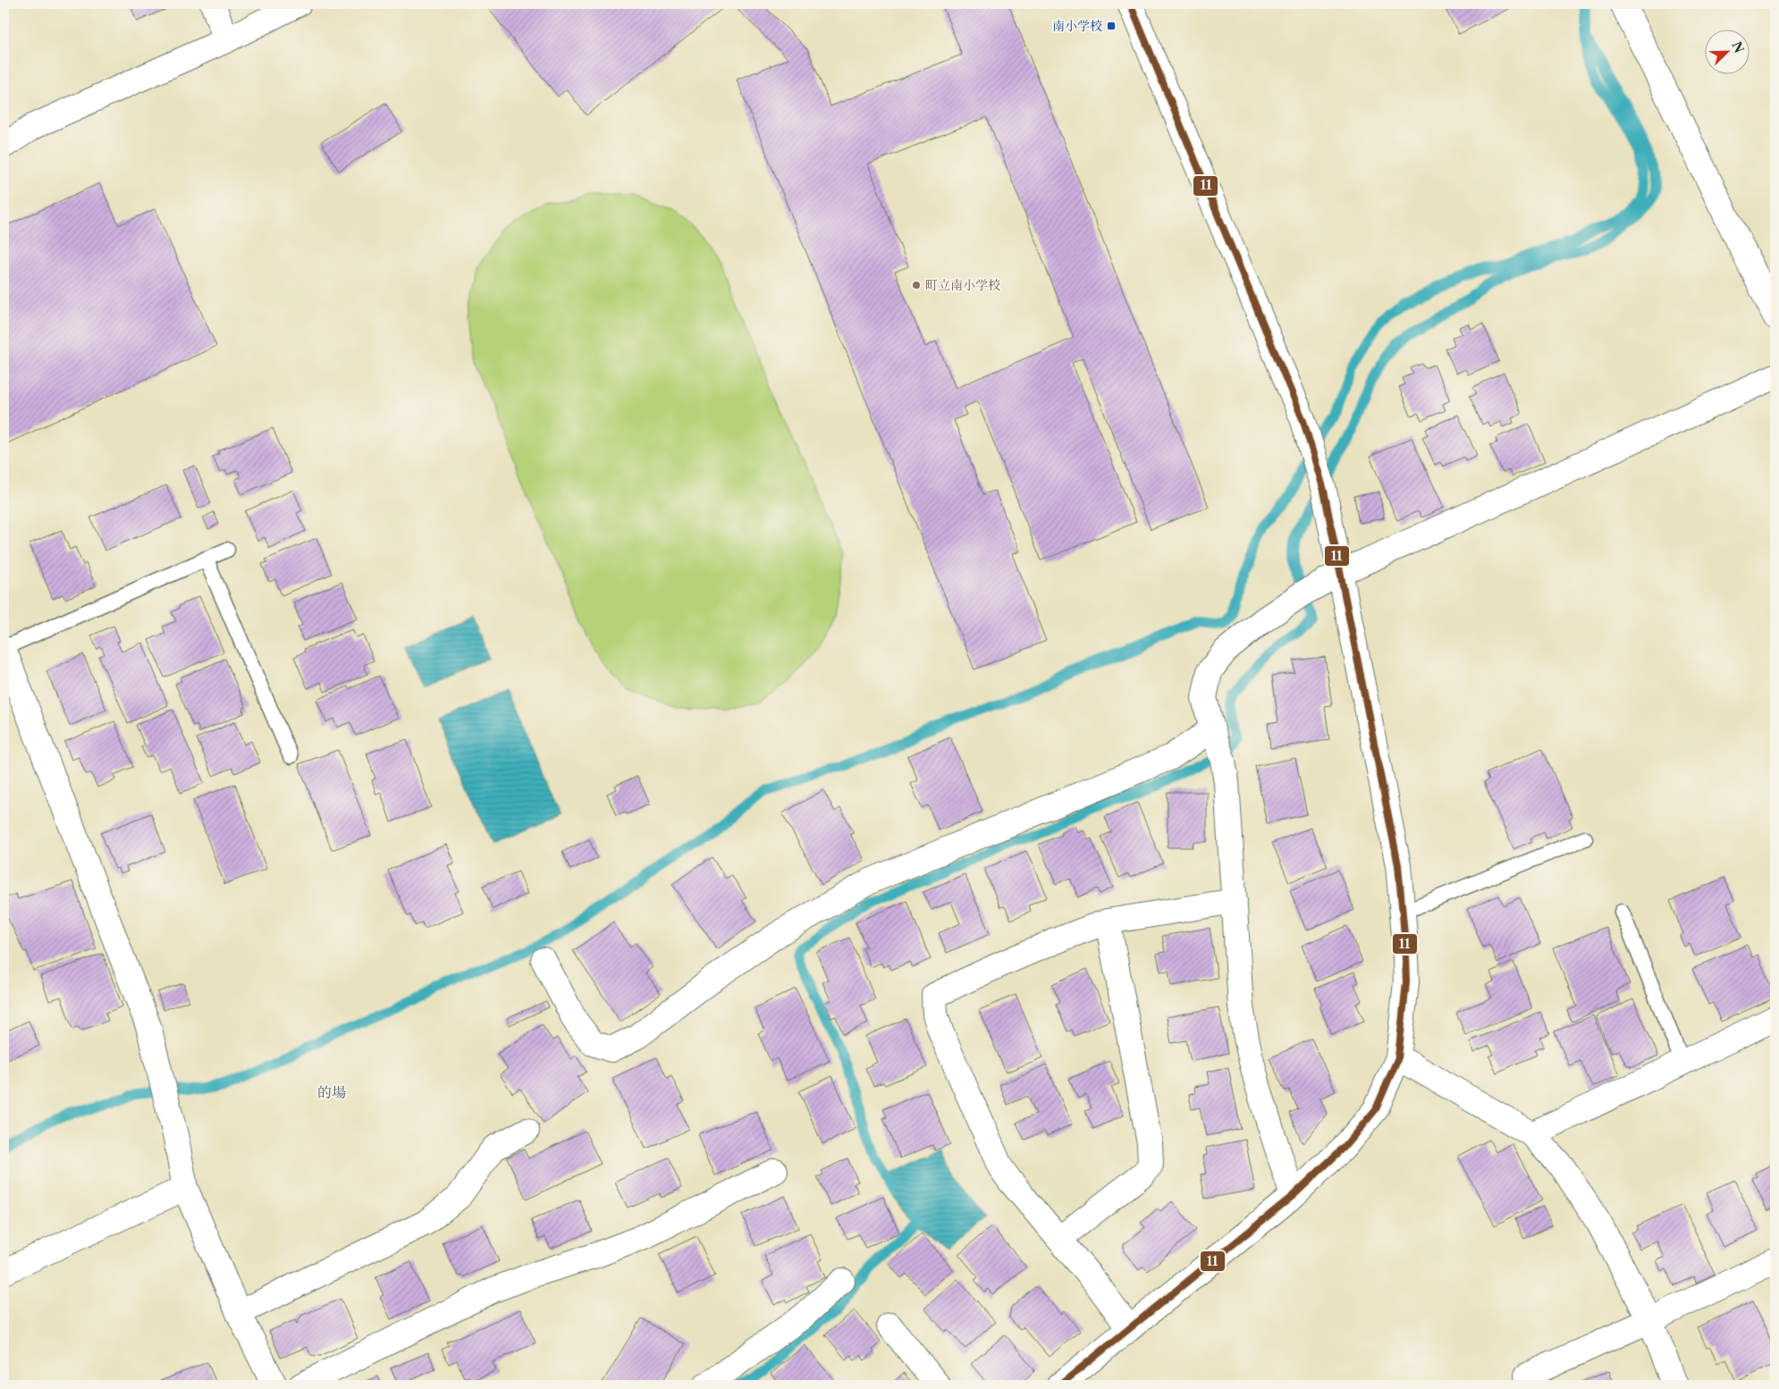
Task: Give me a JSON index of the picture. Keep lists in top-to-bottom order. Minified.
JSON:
{"districts":["的場"],"places":{"transit":["南小学校"],"other":["町立南小学校"]},"lines":["transit line 11"],"north":"top right"}
